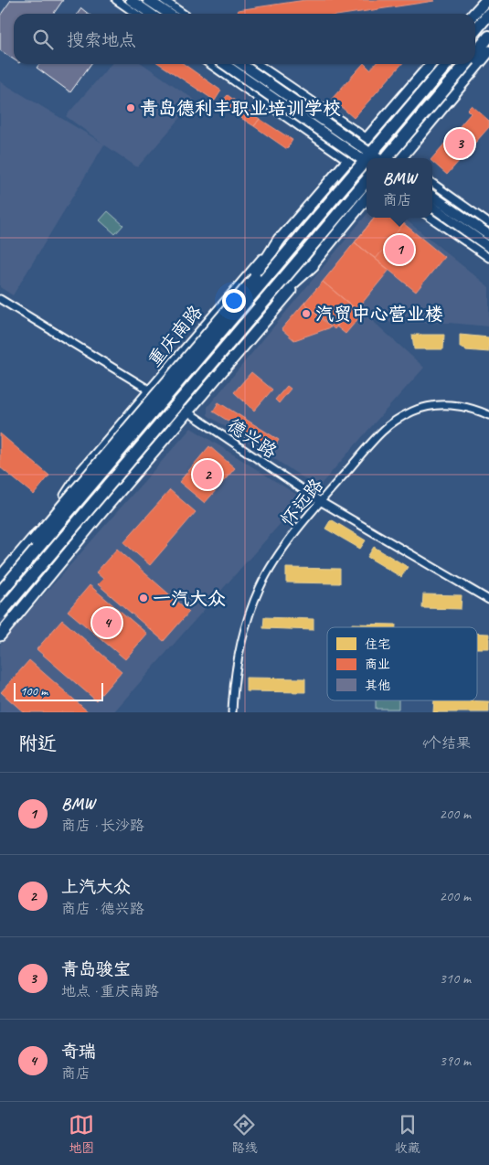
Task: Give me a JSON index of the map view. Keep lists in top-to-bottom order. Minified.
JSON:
{"streets":{"main road":["重庆南路"],"street":["德兴路","怀远路"]},"crossings":[["重庆南路","德兴路"],["德兴路","怀远路"]],"places":["青岛德利丰职业培训学校","汽贸中心营业楼","一汽大众"],"legend":["住宅","商业","其他"],"scale_bar":"100 m","page":{"search":"搜索地点","pins":["3","1","2","4"],"popup":["BMW","商店"],"scale":"100 m","heading":["附近","4个结果"],"list":[{"mark":"1","name":"BMW","note":"商店 · 长沙路","value":"200 m"},{"mark":"2","name":"上汽大众","note":"商店 · 德兴路","value":"200 m"},{"mark":"3","name":"青岛骏宝","note":"地点 · 重庆南路","value":"310 m"},{"mark":"4","name":"奇瑞","note":"商店","value":"390 m"}],"nav":["地图","路线","收藏"]}}
